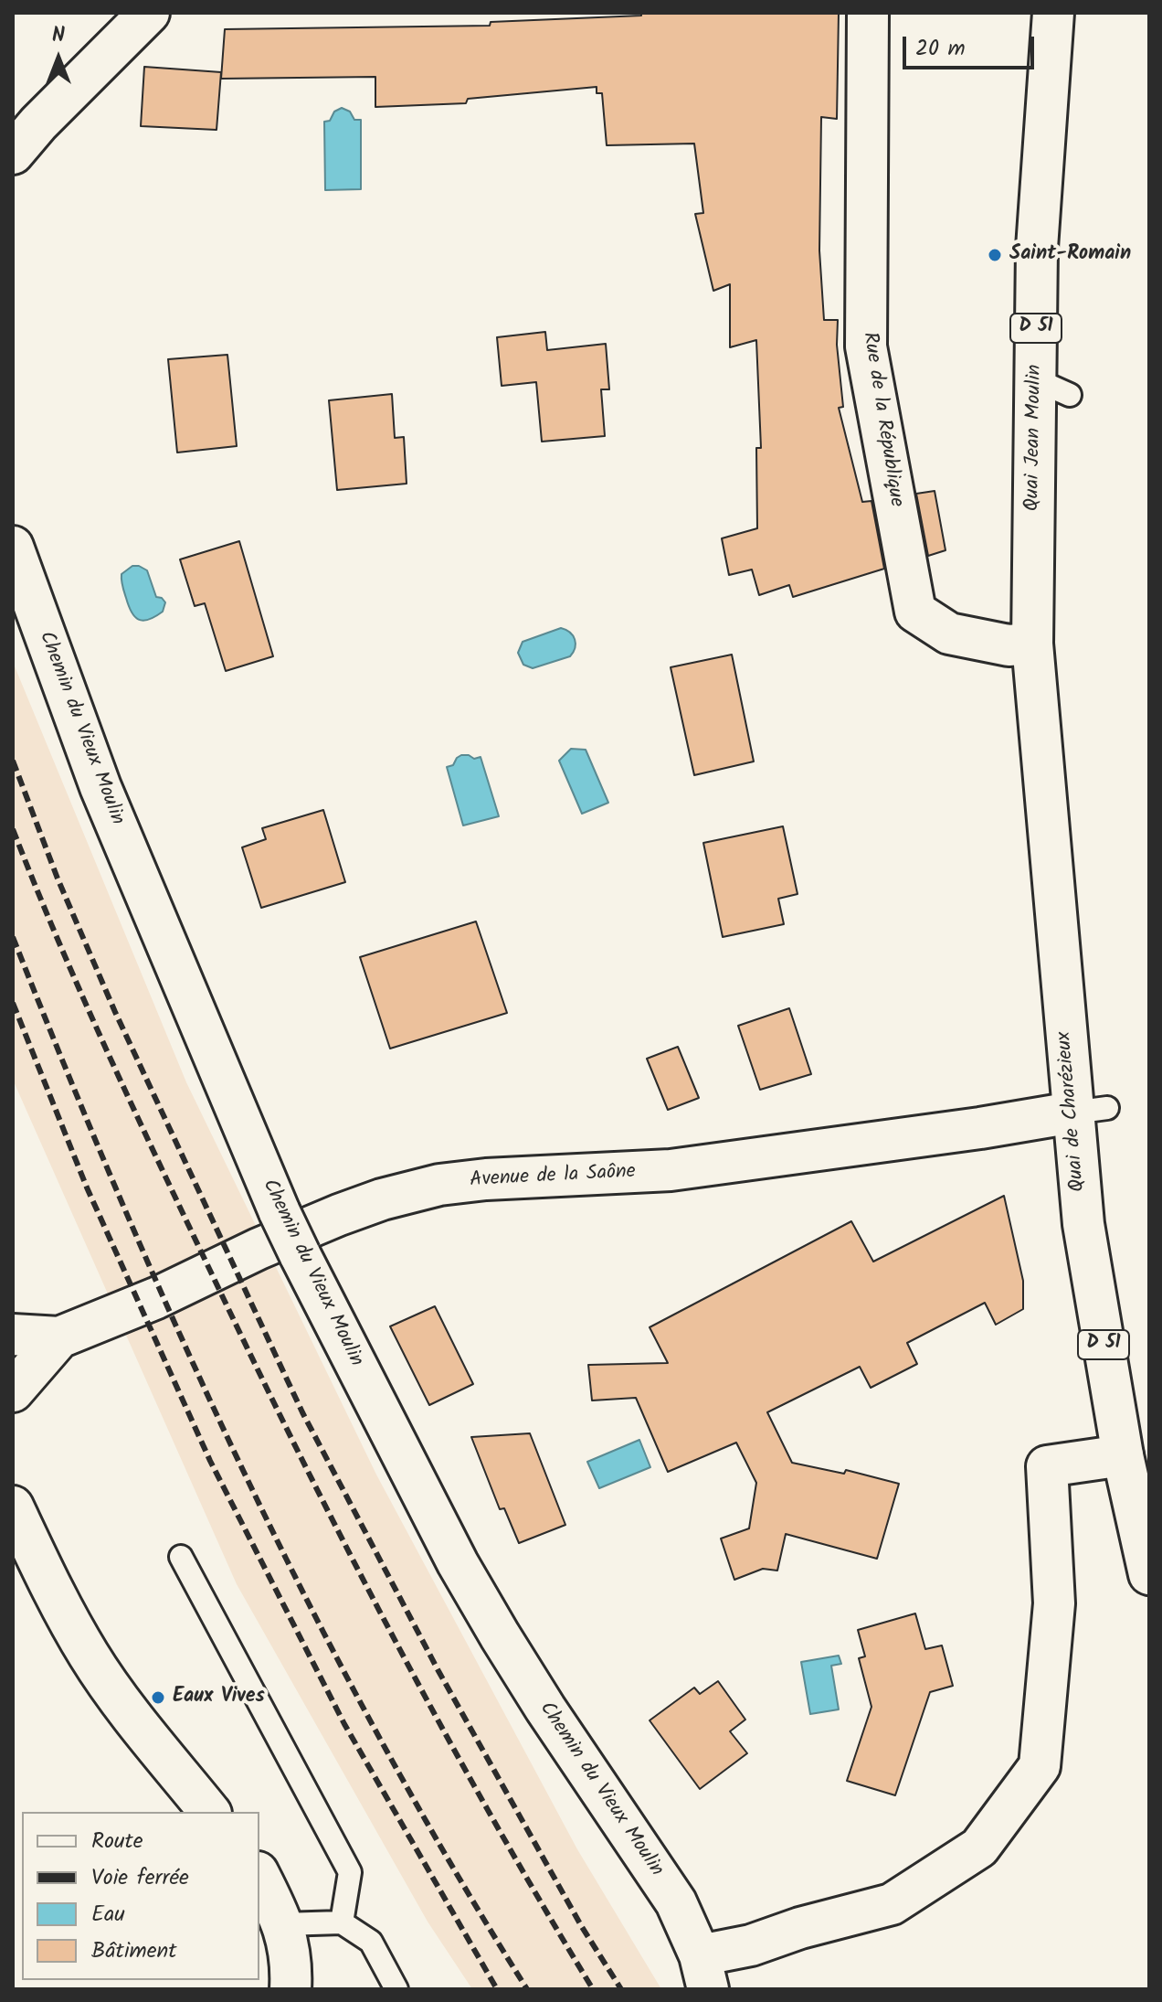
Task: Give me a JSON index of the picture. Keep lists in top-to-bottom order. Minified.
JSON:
{"streets":{"street":["D 51","Rue de la République","Quai Jean Moulin","Chemin du Vieux Moulin","Quai de Charézieux","Avenue de la Saône"]},"crossings":[["Rue de la République","Quai Jean Moulin"],["Rue de la République","Quai de Charézieux"],["Quai Jean Moulin","Quai de Charézieux"],["Quai de Charézieux","Avenue de la Saône"]],"places":["Saint-Romain","Eaux Vives"],"legend":["Route","Voie ferrée","Eau","Bâtiment"],"scale_bar":"20 m","north":"top"}
